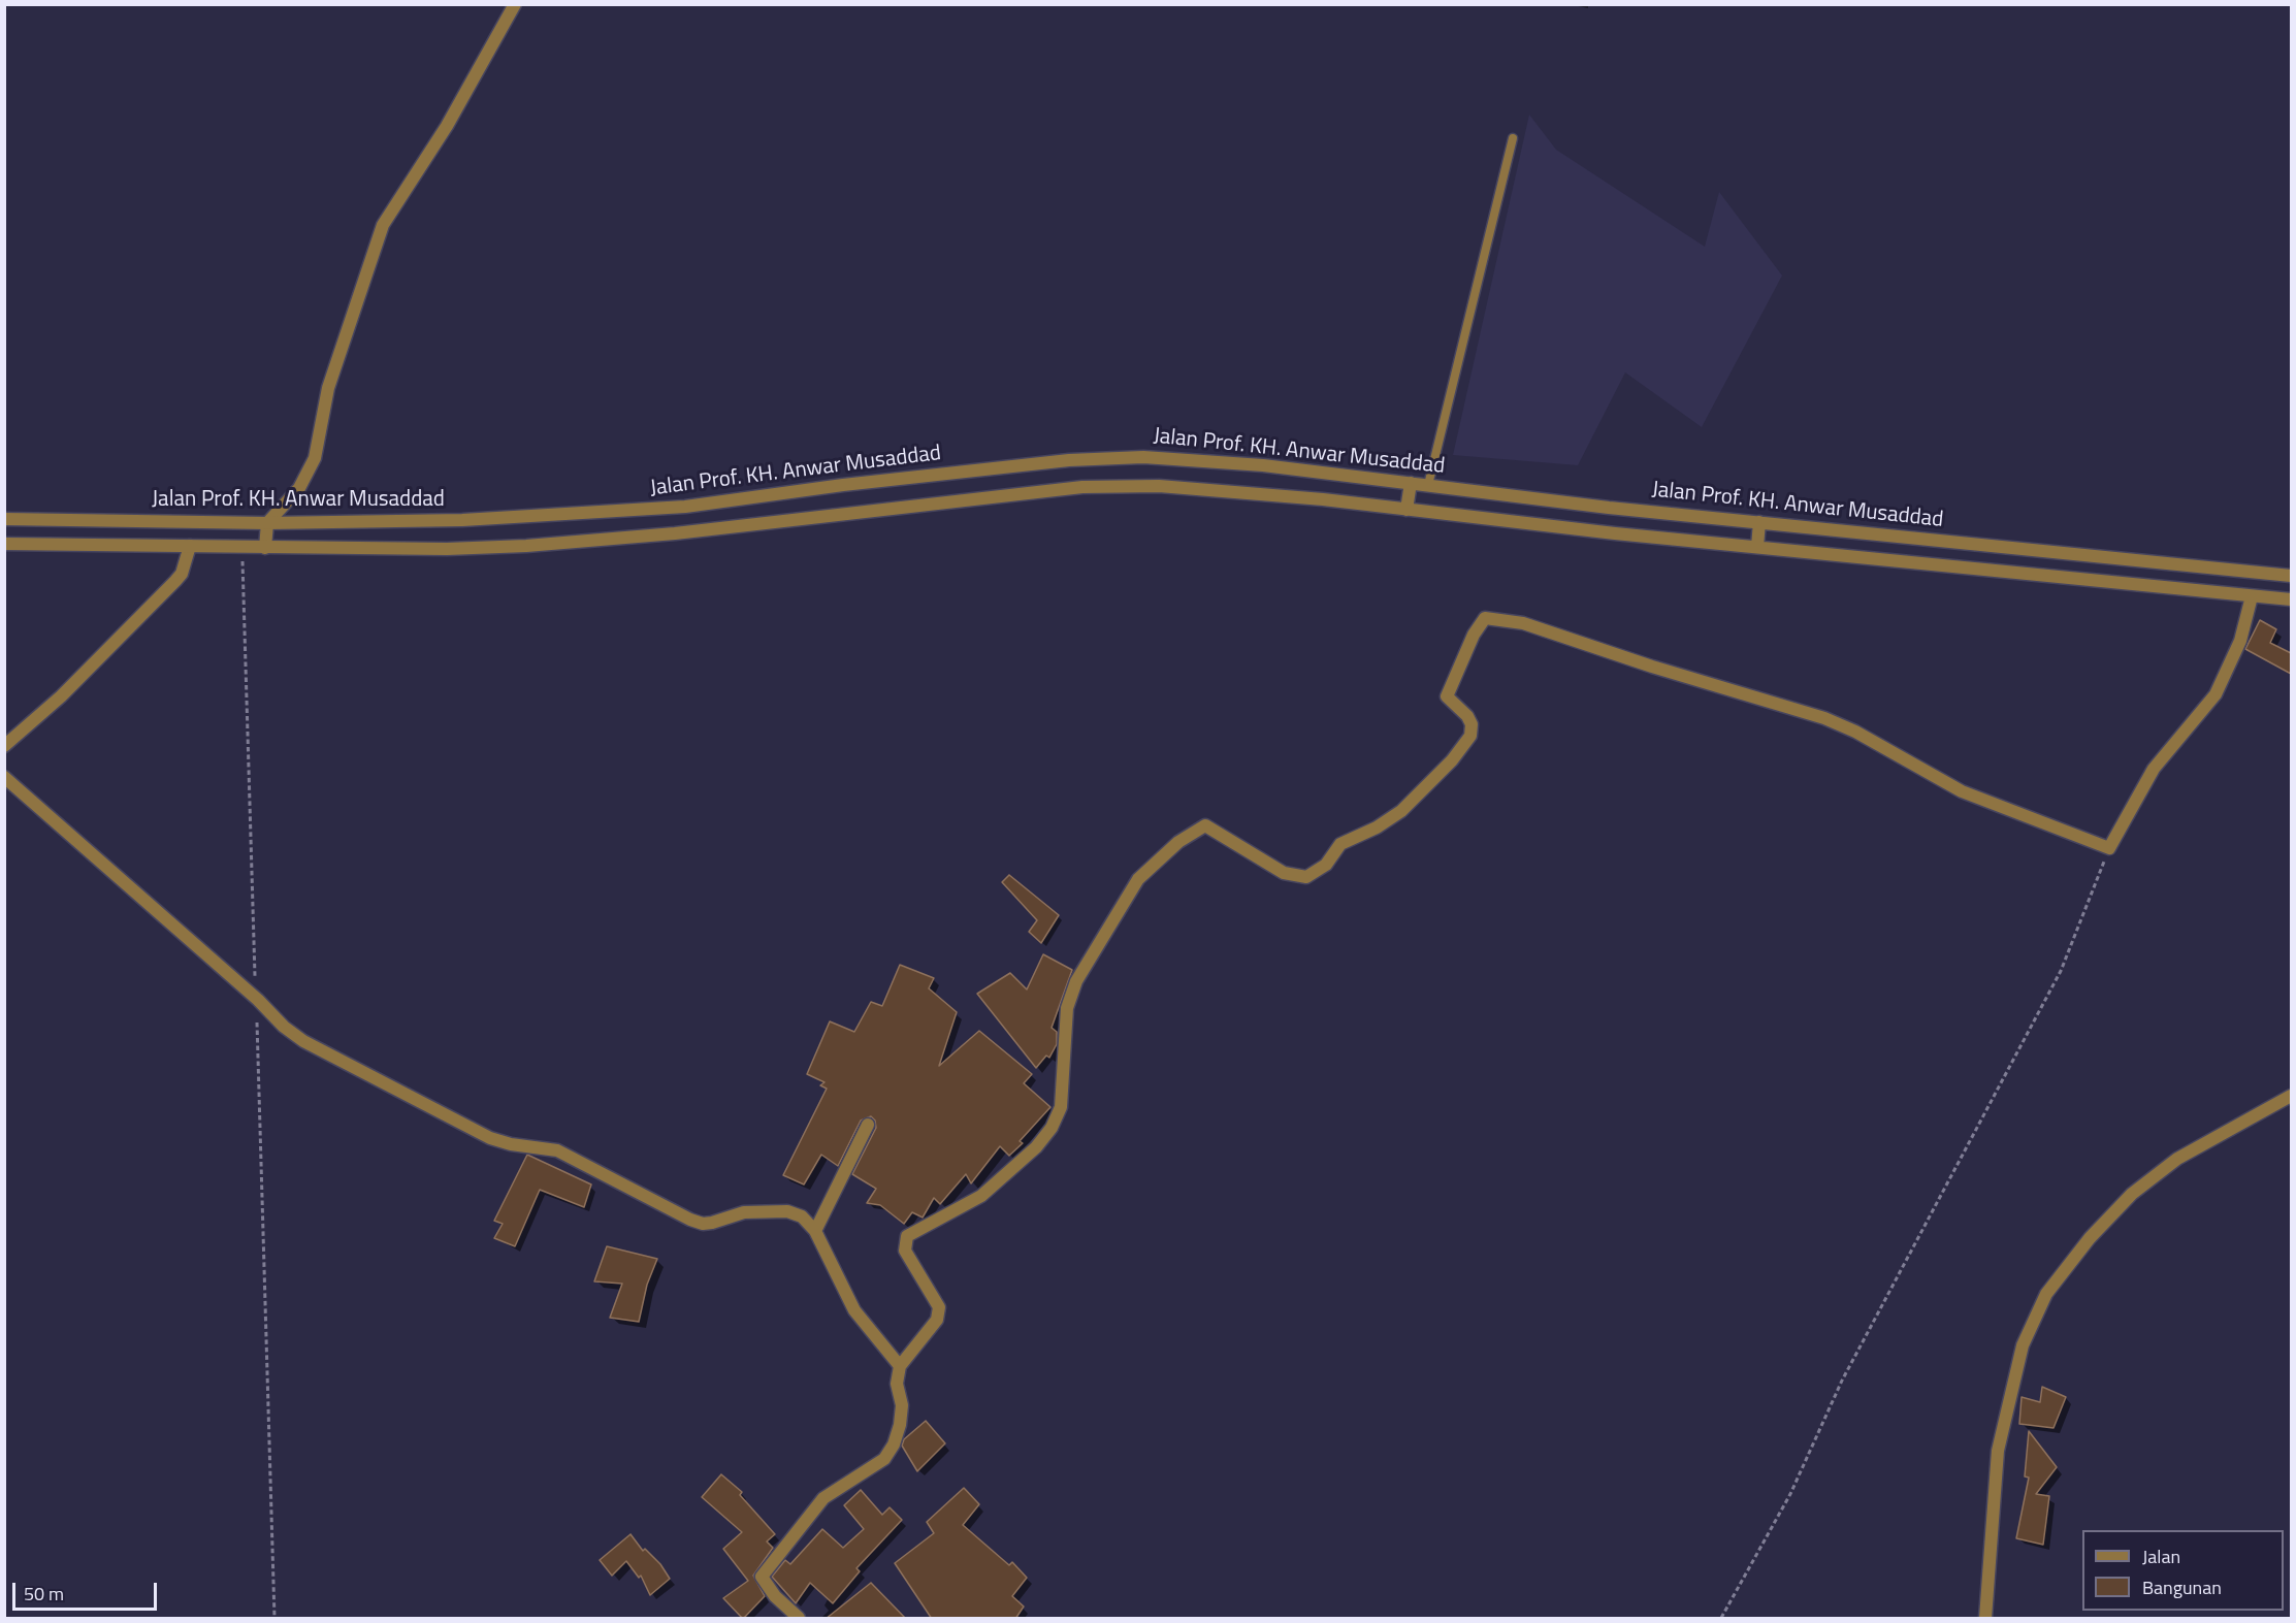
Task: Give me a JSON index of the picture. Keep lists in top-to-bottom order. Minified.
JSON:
{"streets":{"street":["Jalan Prof. KH. Anwar Musaddad"]},"legend":["Jalan","Bangunan"],"scale_bar":"50 m"}
